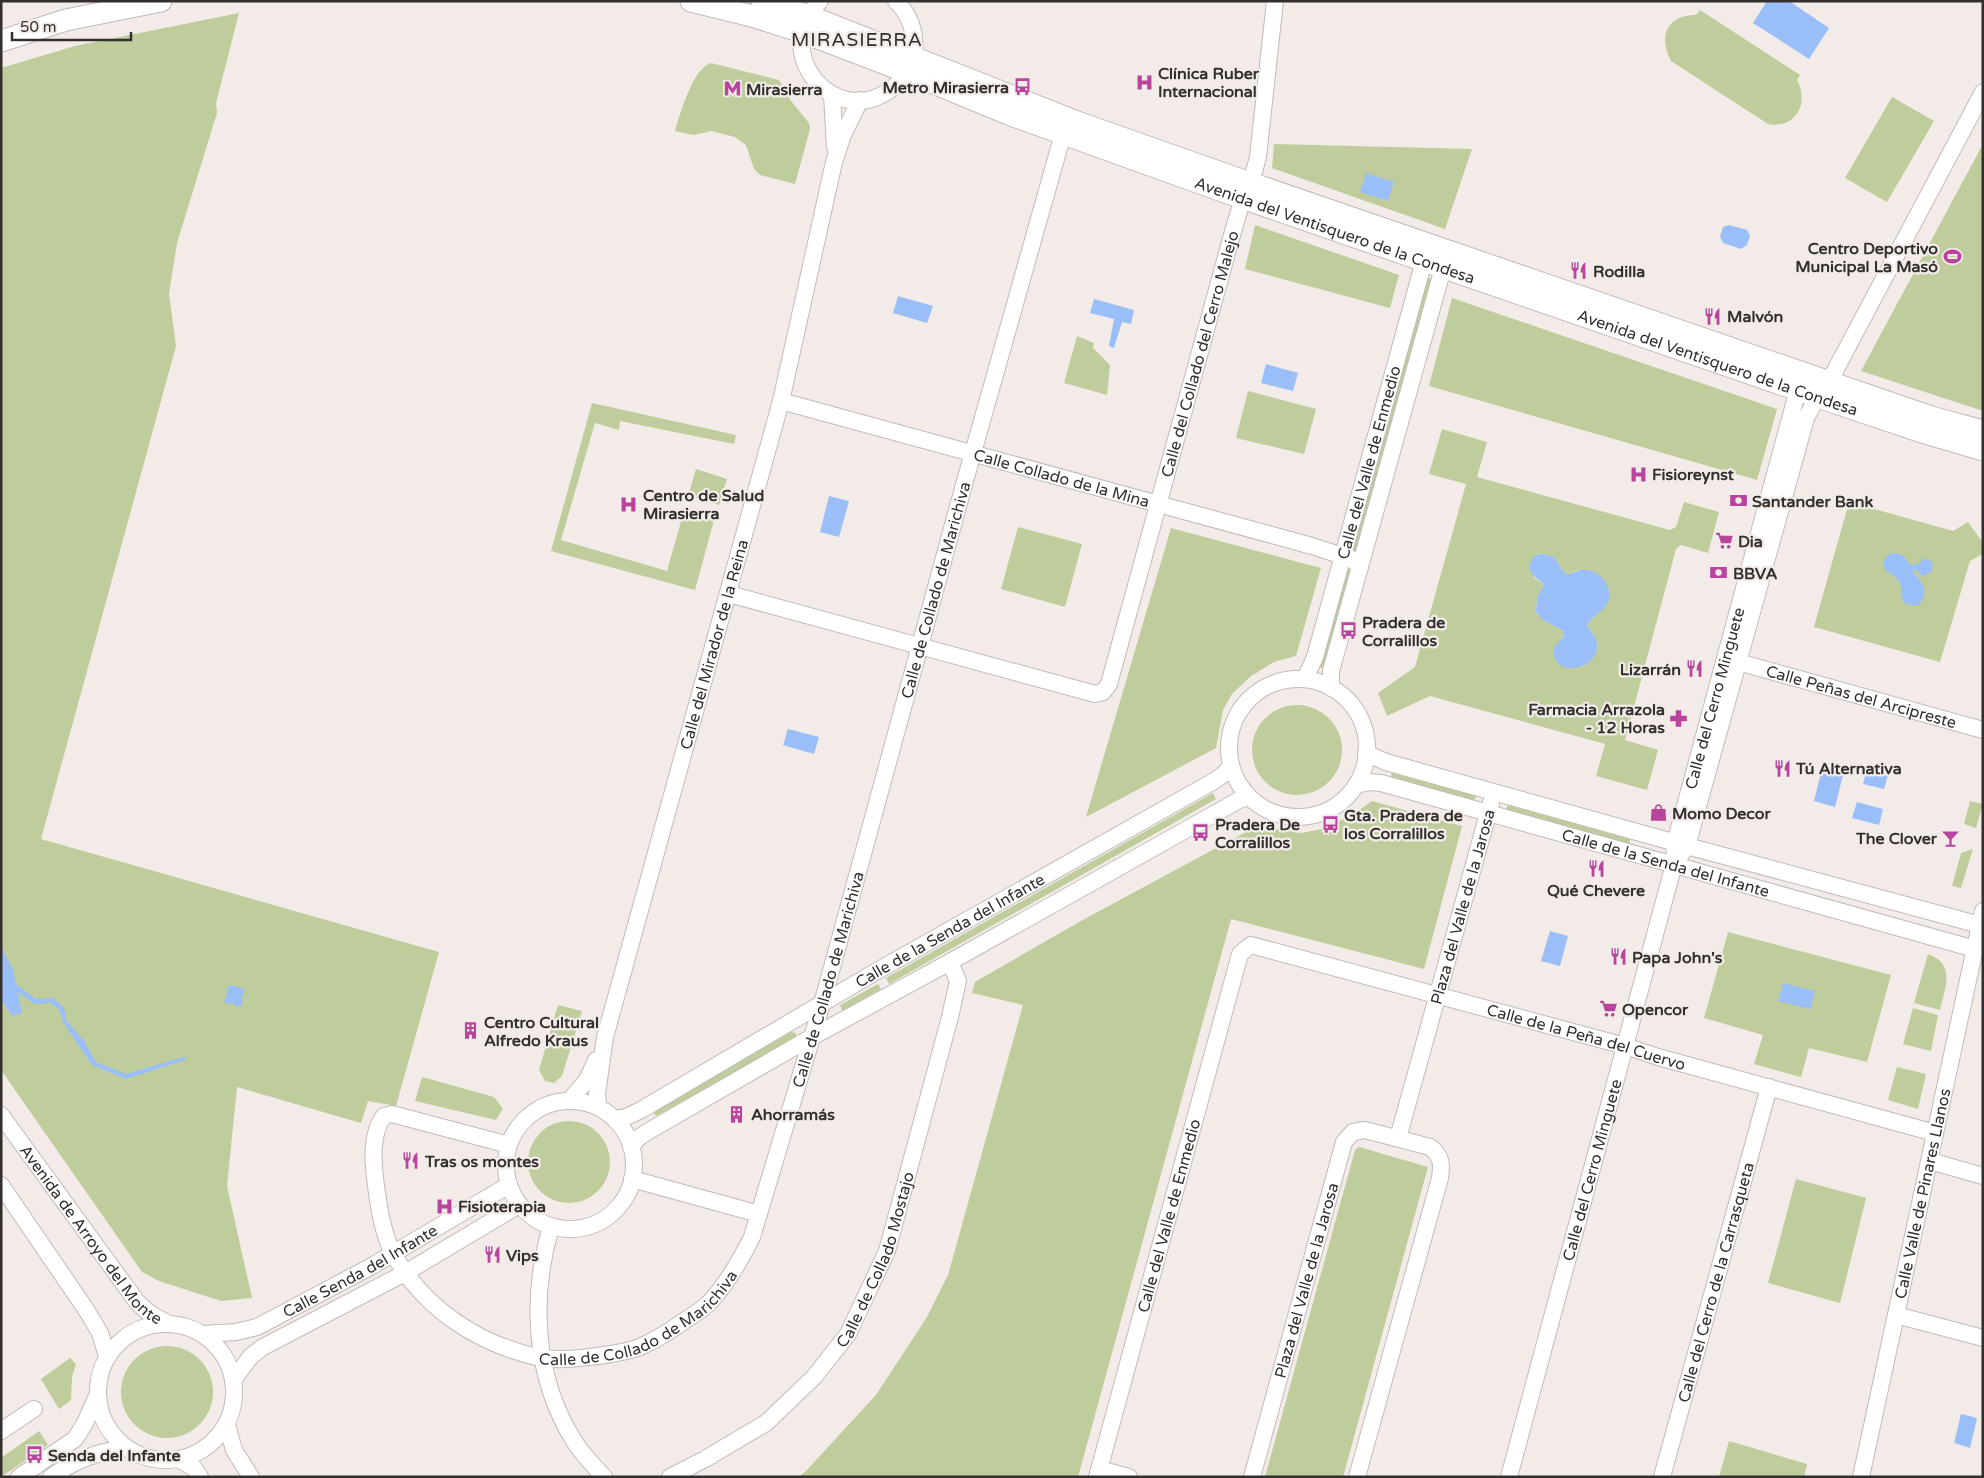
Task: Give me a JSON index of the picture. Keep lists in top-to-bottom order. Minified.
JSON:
{"streets":{"main road":["Avenida del Ventisquero de la Condesa"],"street":["Calle del Collado del Cerro Malejo","Calle del Valle de Enmedio","Calle Collado de la Mina","Calle de Collado de Marichiva","Calle del Mirador de la Reina","Calle Peñas del Arcipreste","Calle del Cerro Minguete","Calle de la Senda del Infante","Plaza del Valle de la Jarosa","Calle de la Peña del Cuervo","Calle Valle de Pinares Llanos","Avenida de Arroyo del Monte","Calle de Collado Mostajo","Calle Senda del Infante","Calle del Cerro de la Carrasqueta"]},"crossings":[["Avenida del Ventisquero de la Condesa","Calle del Collado del Cerro Malejo"],["Avenida del Ventisquero de la Condesa","Calle del Valle de Enmedio"],["Avenida del Ventisquero de la Condesa","Calle de Collado de Marichiva"],["Avenida del Ventisquero de la Condesa","Calle del Cerro Minguete"],["Calle del Collado del Cerro Malejo","Calle Collado de la Mina"],["Calle del Collado del Cerro Malejo","Calle de Collado de Marichiva"],["Calle del Valle de Enmedio","Calle Collado de la Mina"],["Calle del Valle de Enmedio","Calle de la Senda del Infante"],["Calle del Valle de Enmedio","Calle de la Peña del Cuervo"],["Calle Collado de la Mina","Calle de Collado de Marichiva"],["Calle Collado de la Mina","Calle del Mirador de la Reina"],["Calle de Collado de Marichiva","Calle del Mirador de la Reina"],["Calle de Collado de Marichiva","Calle de la Senda del Infante"],["Calle de Collado de Marichiva","Calle Senda del Infante"],["Calle del Mirador de la Reina","Calle de la Senda del Infante"],["Calle del Mirador de la Reina","Calle Senda del Infante"],["Calle Peñas del Arcipreste","Calle del Cerro Minguete"],["Calle del Cerro Minguete","Calle de la Senda del Infante"],["Calle del Cerro Minguete","Calle de la Peña del Cuervo"],["Calle de la Senda del Infante","Plaza del Valle de la Jarosa"],["Calle de la Senda del Infante","Calle Valle de Pinares Llanos"],["Calle de la Senda del Infante","Calle de Collado Mostajo"],["Calle de la Senda del Infante","Calle Senda del Infante"],["Plaza del Valle de la Jarosa","Calle de la Peña del Cuervo"],["Calle de la Peña del Cuervo","Calle Valle de Pinares Llanos"],["Calle de la Peña del Cuervo","Calle del Cerro de la Carrasqueta"],["Avenida de Arroyo del Monte","Calle Senda del Infante"]],"districts":["MIRASIERRA"],"places":{"hospital":["Clínica Ruber Internacional","Fisioreynst","Centro de Salud Mirasierra","Fisioterapia"],"bus stop":["Metro Mirasierra","Pradera de Corralillos","Gta. Pradera de los Corralillos","Pradera De Corralillos","Senda del Infante"],"metro station":["Mirasierra"],"sports":["Centro Deportivo Municipal La Masó"],"restaurant":["Rodilla","Malvón","Lizarrán","Tú Alternativa","Qué Chevere","Papa John's","Tras os montes","Vips"],"bank":["Santander Bank","BBVA"],"supermarket":["Dia","Opencor"],"pharmacy":["Farmacia Arrazola - 12 Horas"],"shop":["Momo Decor"],"bar":["The Clover"],"building":["Centro Cultural Alfredo Kraus","Ahorramás"]},"scale_bar":"50 m"}
